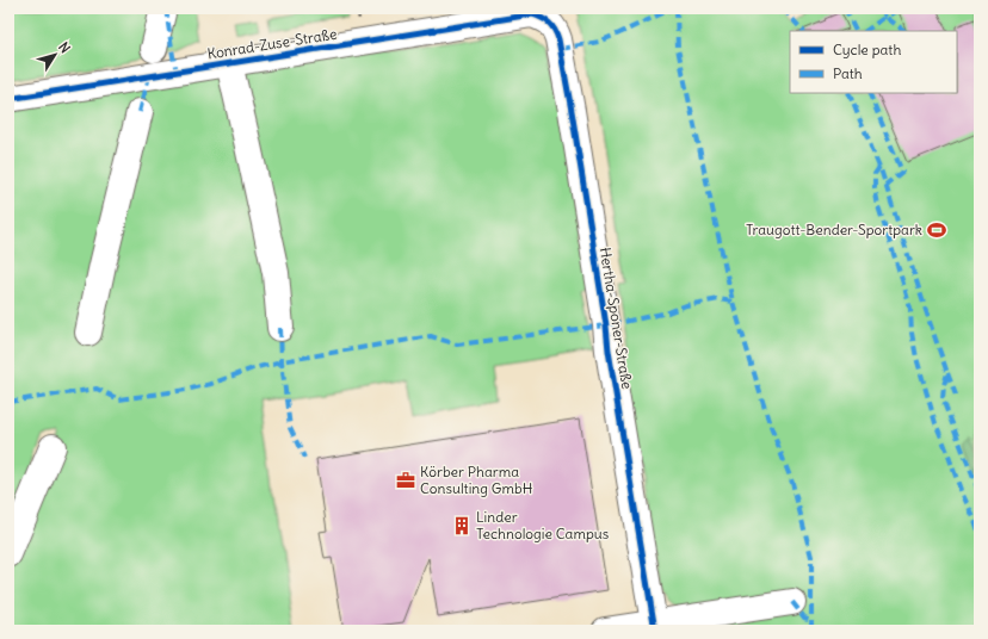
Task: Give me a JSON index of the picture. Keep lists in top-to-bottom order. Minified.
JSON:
{"streets":{"street":["Konrad-Zuse-Straße","Hertha-Sponer-Straße"]},"crossings":[["Konrad-Zuse-Straße","Hertha-Sponer-Straße"]],"places":{"sports":["Traugott-Bender-Sportpark"],"office":["Körber Pharma Consulting GmbH"],"building":["Linder Technologie Campus"]},"legend":["Cycle path","Path"],"north":"top right"}
